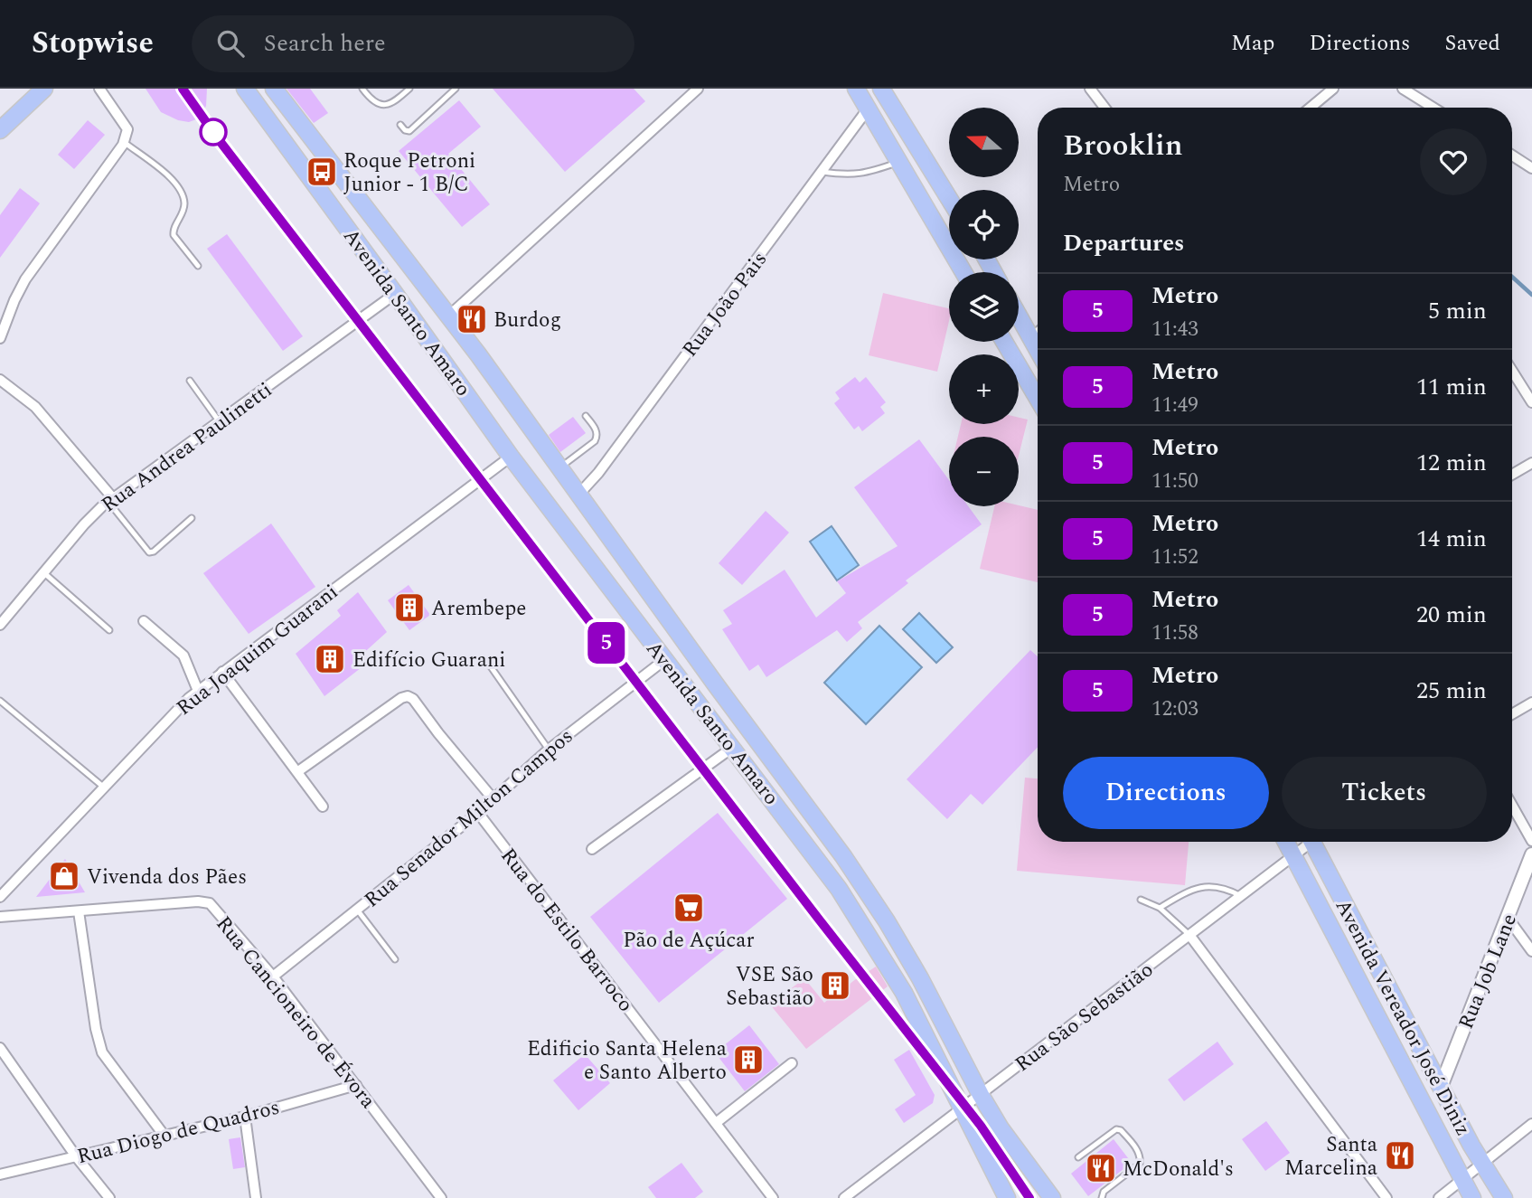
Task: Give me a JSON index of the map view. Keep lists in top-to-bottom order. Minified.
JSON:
{"streets":{"main road":["Avenida Santo Amaro","Avenida Vereador José Diniz"],"street":["Rua João Pais","Rua Andrea Paulinetti","Rua Joaquim Guarani","Rua Senador Milton Campos","Rua do Estilo Barroco","Rua Job Lane","Rua Cancioneiro de Évora","Rua São Sebastião","Rua Diogo de Quadros"]},"crossings":[["Rua João Pais","Avenida Santo Amaro"],["Avenida Santo Amaro","Rua Andrea Paulinetti"],["Avenida Santo Amaro","Rua Joaquim Guarani"],["Avenida Santo Amaro","Rua Senador Milton Campos"],["Avenida Santo Amaro","Rua São Sebastião"],["Rua Senador Milton Campos","Rua do Estilo Barroco"],["Rua Senador Milton Campos","Rua Cancioneiro de Évora"],["Rua Job Lane","Avenida Vereador José Diniz"],["Rua Cancioneiro de Évora","Rua Diogo de Quadros"],["Rua São Sebastião","Avenida Vereador José Diniz"]],"places":{"bus stop":["Roque Petroni Junior - 1 B/C"],"restaurant":["Burdog","Santa Marcelina","McDonald's"],"building":["Arembepe","Edifício Guarani","VSE São Sebastião","Edificio Santa Helena e Santo Alberto"],"shop":["Vivenda dos Pães"],"supermarket":["Pão de Açúcar"]},"lines":["metro line 5"],"north":"left","page":{"header":"Stopwise","search":"Search here","nav":["Map","Directions","Saved"],"on_map":"5","map_buttons":["+","−"],"heading":[["Brooklin","Metro"],"Departures"],"list":[{"mark":"5","name":"Metro","note":"11:43","value":"5 min"},{"mark":"5","name":"Metro","note":"11:49","value":"11 min"},{"mark":"5","name":"Metro","note":"11:50","value":"12 min"},{"mark":"5","name":"Metro","note":"11:52","value":"14 min"},{"mark":"5","name":"Metro","note":"11:58","value":"20 min"},{"mark":"5","name":"Metro","note":"12:03","value":"25 min"}],"buttons":["Directions","Tickets"]}}
